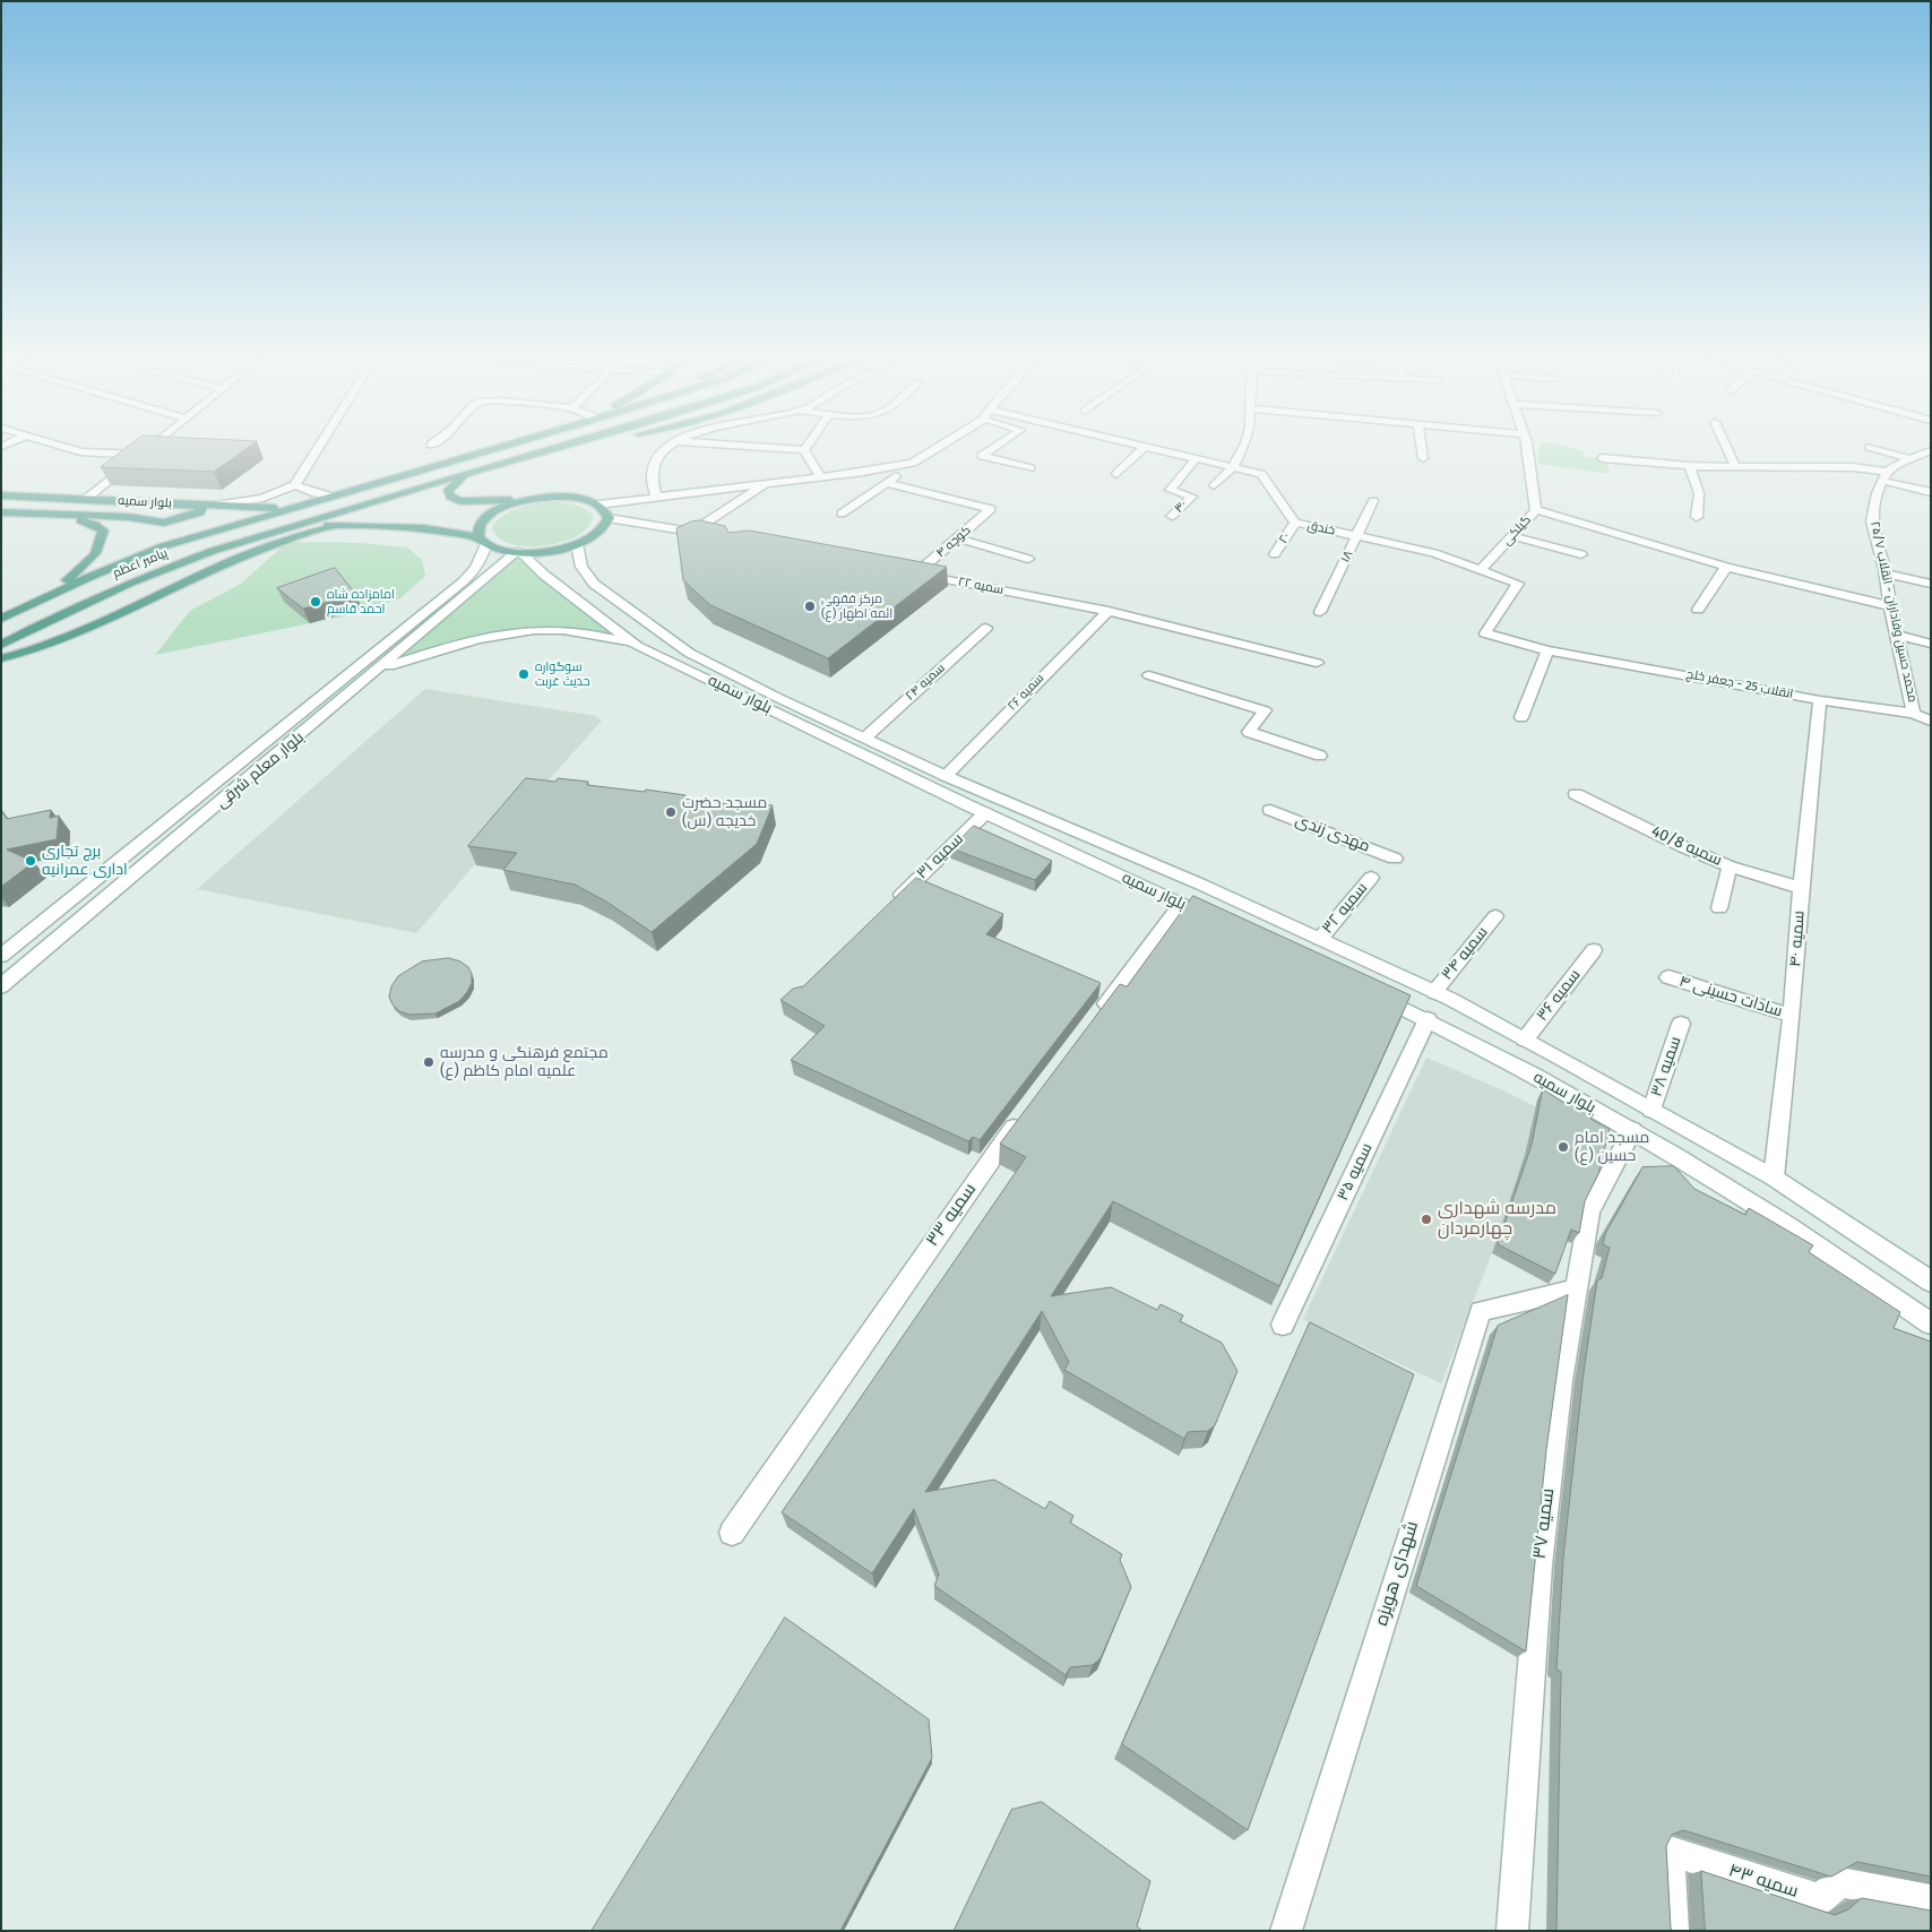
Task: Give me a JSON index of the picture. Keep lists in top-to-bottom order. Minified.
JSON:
{"streets":{"main road":["بلوار سمیه","پیامبر اعظم"],"street":["۳۰","خندق","گیلکی","۲۰","کوچه ۴","۱۸","سمیه ۲۲","محمد حسین وفاداران - انقلاب ۲۵/۷","سمیه ۲۴","انقلاب 25 - جعفر خلج","سمیه ۲۶","بلوار معلم شرقی","مهدی زندی","سمیه 40/8","سمیه ۳۱","سمیه ۳۲","سمیه ۴۰","سمیه ۳۴","سمیه ۳۶","۴ سادات حسینی","سمیه ۳۸","سمیه ۳۵","سمیه ۳۳","سمیه ۳۷","شهدای هویزه","سمیه ۴۳"]},"crossings":[["بلوار سمیه","پیامبر اعظم"],["بلوار سمیه","سمیه ۲۴"],["بلوار سمیه","سمیه ۲۶"],["بلوار سمیه","بلوار معلم شرقی"],["بلوار سمیه","سمیه ۳۱"],["بلوار سمیه","سمیه ۳۲"],["بلوار سمیه","سمیه ۴۰"],["بلوار سمیه","سمیه ۳۴"],["بلوار سمیه","سمیه ۳۶"],["بلوار سمیه","سمیه ۳۸"],["بلوار سمیه","سمیه ۳۵"],["بلوار سمیه","سمیه ۳۷"],["۳۰","خندق"],["خندق","گیلکی"],["خندق","۲۰"],["خندق","۱۸"],["خندق","انقلاب 25 - جعفر خلج"],["کوچه ۴","سمیه ۲۲"],["سمیه ۲۲","سمیه ۲۶"],["محمد حسین وفاداران - انقلاب ۲۵/۷","انقلاب 25 - جعفر خلج"],["انقلاب 25 - جعفر خلج","سمیه ۴۰"],["سمیه 40/8","سمیه ۴۰"],["سمیه ۴۰","۴ سادات حسینی"],["سمیه ۳۷","شهدای هویزه"]],"places":["امامزاده شاه احمد قاسم","مرکز فقهی ائمه اطهار (ع)","سوگواره حدیث غربت","مسجد حضرت خدیجه (س)","برج تجاری اداری عمرانیه","مجتمع فرهنگی و مدرسه علمیه امام کاظم (ع)","مسجد امام حسین (ع)","مدرسه شهداری چهارمردان"]}
